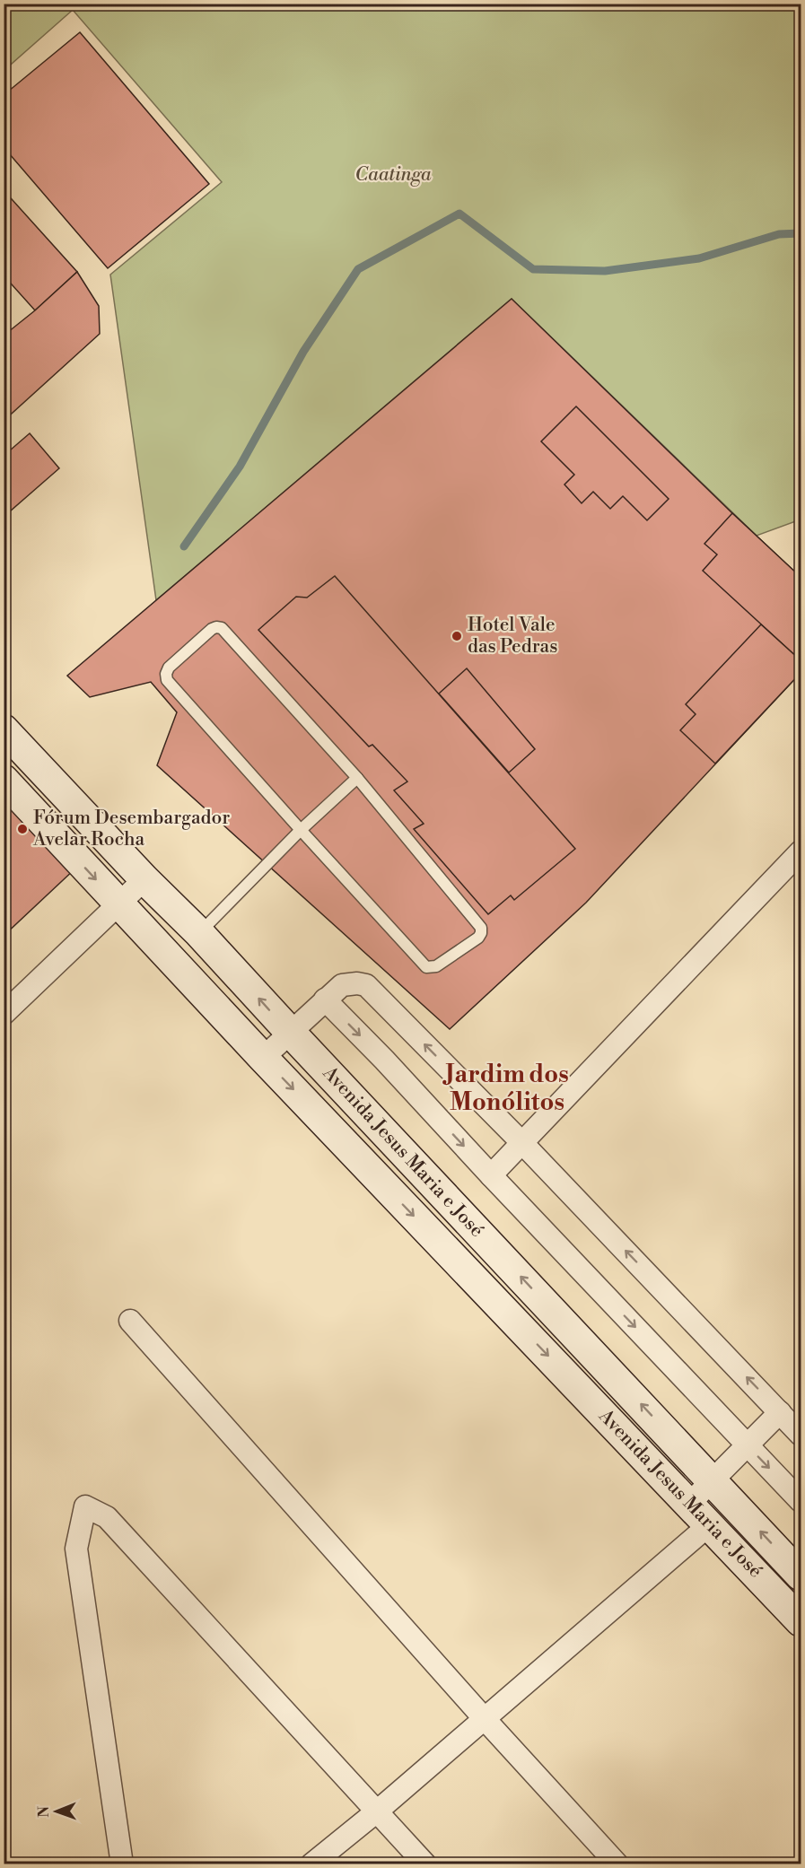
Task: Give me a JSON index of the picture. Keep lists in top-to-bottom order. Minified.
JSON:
{"streets":{"main road":["Avenida Jesus Maria e José"]},"districts":["Jardim dos Monólitos"],"parks":["Caatinga"],"places":["Hotel Vale das Pedras","Fórum Desembargador Avelar Rocha"],"north":"left"}
